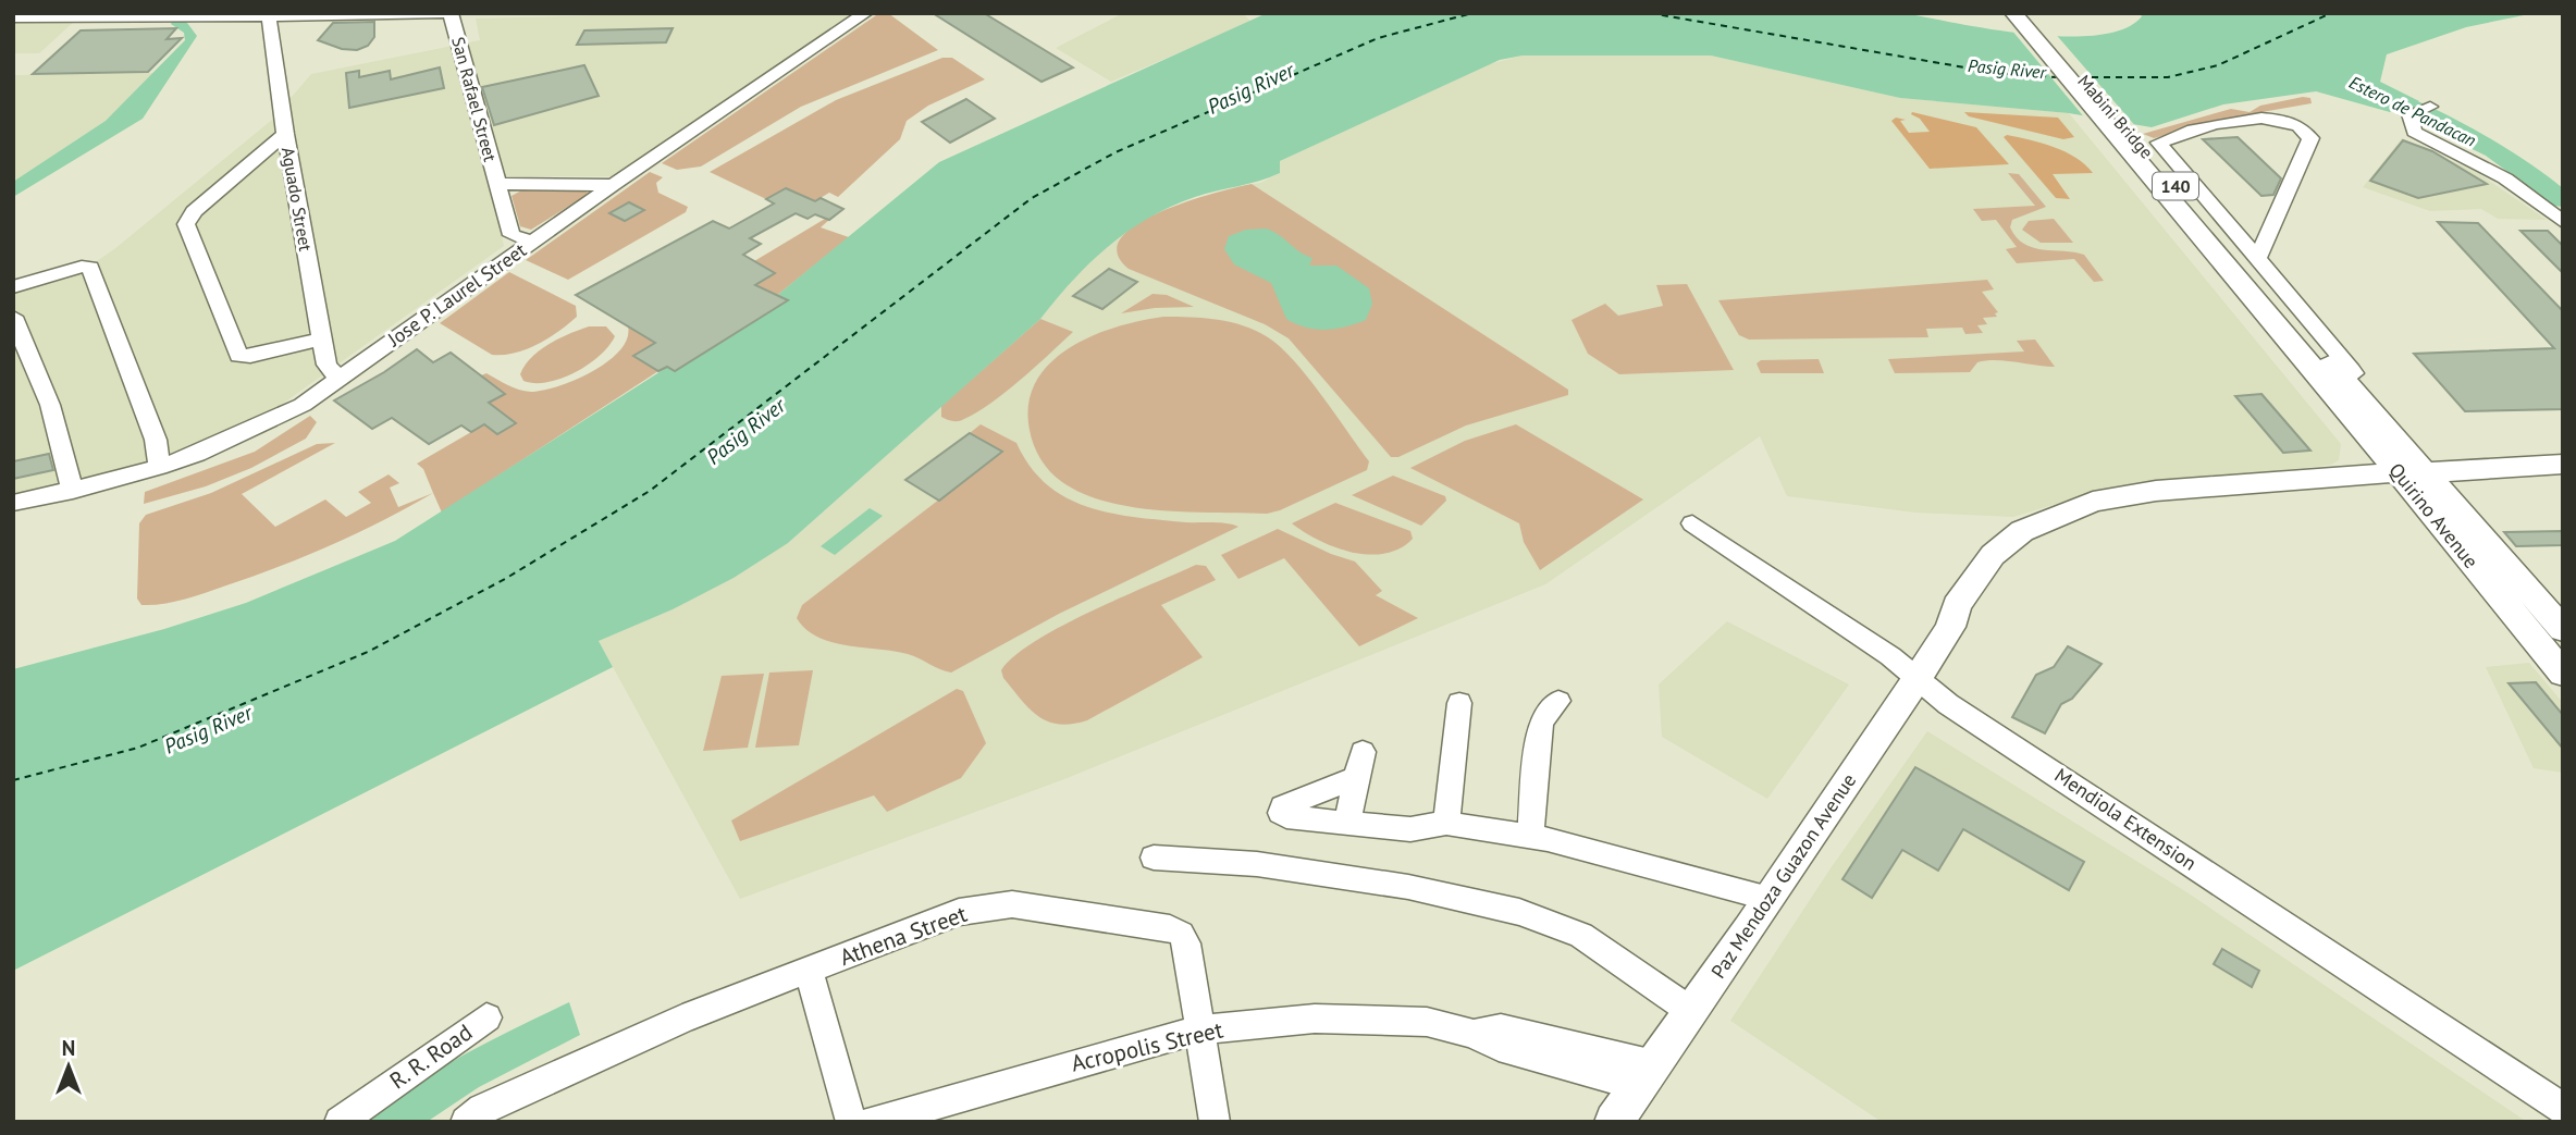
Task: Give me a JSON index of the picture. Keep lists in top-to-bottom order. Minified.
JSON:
{"streets":{"main road":["Mabini Bridge","140","Quirino Avenue","Paz Mendoza Guazon Avenue"],"street":["San Rafael Street","Aguado Street","Jose P. Laurel Street","Mendiola Extension","Athena Street","Acropolis Street","R. R. Road"]},"crossings":[["San Rafael Street","Jose P. Laurel Street"],["Mabini Bridge","Quirino Avenue"],["Aguado Street","Jose P. Laurel Street"],["Quirino Avenue","Paz Mendoza Guazon Avenue"],["Mendiola Extension","Paz Mendoza Guazon Avenue"],["Paz Mendoza Guazon Avenue","Acropolis Street"],["Athena Street","Acropolis Street"]],"water":["Pasig River","Estero de Pandacan"],"north":"top"}
